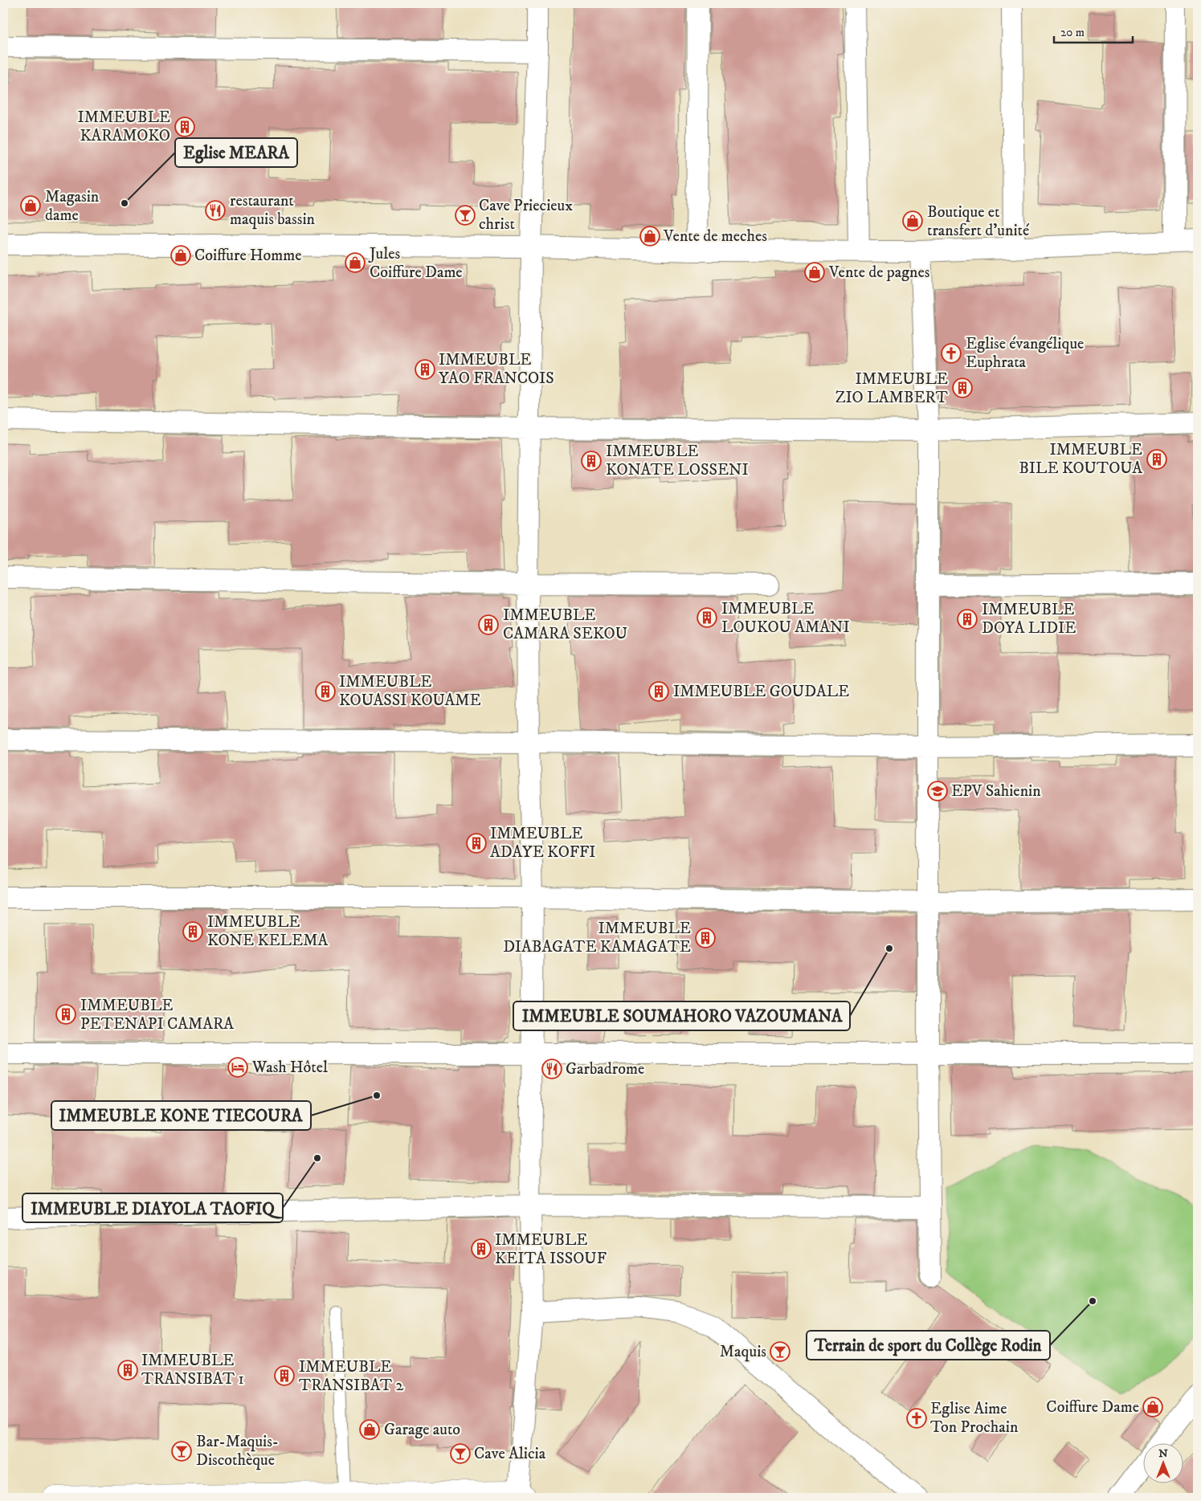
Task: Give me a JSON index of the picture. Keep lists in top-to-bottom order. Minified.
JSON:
{"places":{"building":["IMMEUBLE KARAMOKO","IMMEUBLE YAO FRANCOIS","IMMEUBLE ZIO LAMBERT","IMMEUBLE BILE KOUTOUA","IMMEUBLE KONATE LOSSENI","IMMEUBLE LOUKOU AMANI","IMMEUBLE DOYA LIDIE","IMMEUBLE CAMARA SEKOU","IMMEUBLE KOUASSI KOUAME","IMMEUBLE GOUDALE","IMMEUBLE ADAYE KOFFI","IMMEUBLE KONE KELEMA","IMMEUBLE DIABAGATE KAMAGATE","IMMEUBLE PETENAPI CAMARA","IMMEUBLE KEITA ISSOUF","IMMEUBLE TRANSIBAT 1","IMMEUBLE TRANSIBAT 2"],"other":["Eglise MEARA","IMMEUBLE SOUMAHORO VAZOUMANA","IMMEUBLE KONE TIECOURA","IMMEUBLE DIAYOLA TAOFIQ","Terrain de sport du Collège Rodin"],"shop":["Magasin dame","Boutique et transfert d'unité","Vente de meches","Coiffure Homme","Jules Coiffure Dame","Vente de pagnes","Coiffure Dame","Garage auto"],"restaurant":["restaurant maquis bassin","Garbadrome"],"bar":["Cave Priecieux christ","Maquis","Bar-Maquis- Discothèque","Cave Alicia"],"church":["Eglise évangélique Euphrata","Eglise Aime Ton Prochain"],"school or university":["EPV Sahienin"],"hotel":["Wash Hôtel"]},"scale_bar":"20 m","north":"top"}
